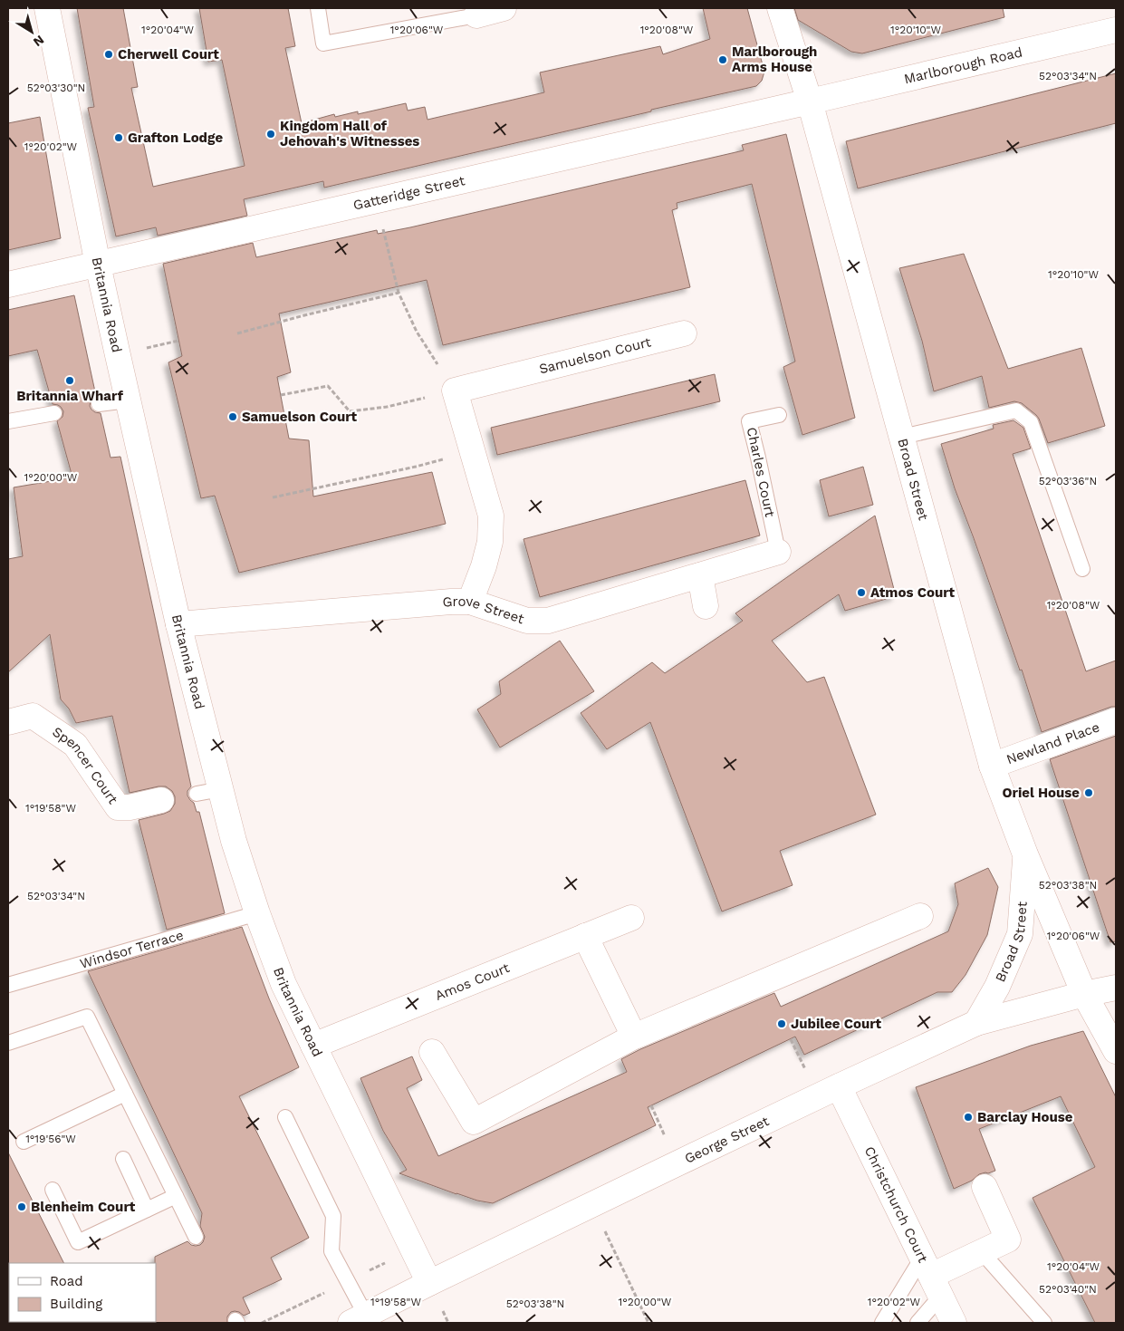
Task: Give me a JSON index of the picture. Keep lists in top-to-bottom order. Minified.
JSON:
{"streets":{"street":["Marlborough Road","Gatteridge Street","Britannia Road","Samuelson Court","Broad Street","Grove Street","Newland Place","Spencer Court","Amos Court","George Street","Christchurch Court"],"lane":["Charles Court","Windsor Terrace"]},"crossings":[["Marlborough Road","Gatteridge Street"],["Marlborough Road","Broad Street"],["Gatteridge Street","Britannia Road"],["Gatteridge Street","Broad Street"],["Britannia Road","Grove Street"],["Britannia Road","Windsor Terrace"],["Britannia Road","Amos Court"],["Britannia Road","George Street"],["Charles Court","Grove Street"],["Broad Street","Newland Place"],["Broad Street","George Street"],["George Street","Christchurch Court"]],"places":["Cherwell Court","Marlborough Arms House","Kingdom Hall of Jehovah's Witnesses","Grafton Lodge","Britannia Wharf","Samuelson Court","Atmos Court","Oriel House","Jubilee Court","Barclay House","Blenheim Court"],"legend":["Road","Building"],"north":"bottom right","coordinates":["1°20'04\"W","1°20'06\"W","1°20'08\"W","1°20'10\"W","52°03'34\"N","52°03'30\"N","1°20'02\"W","1°20'00\"W","52°03'36\"N","1°19'58\"W","52°03'38\"N","1°19'56\"W","52°03'40\"N"]}
